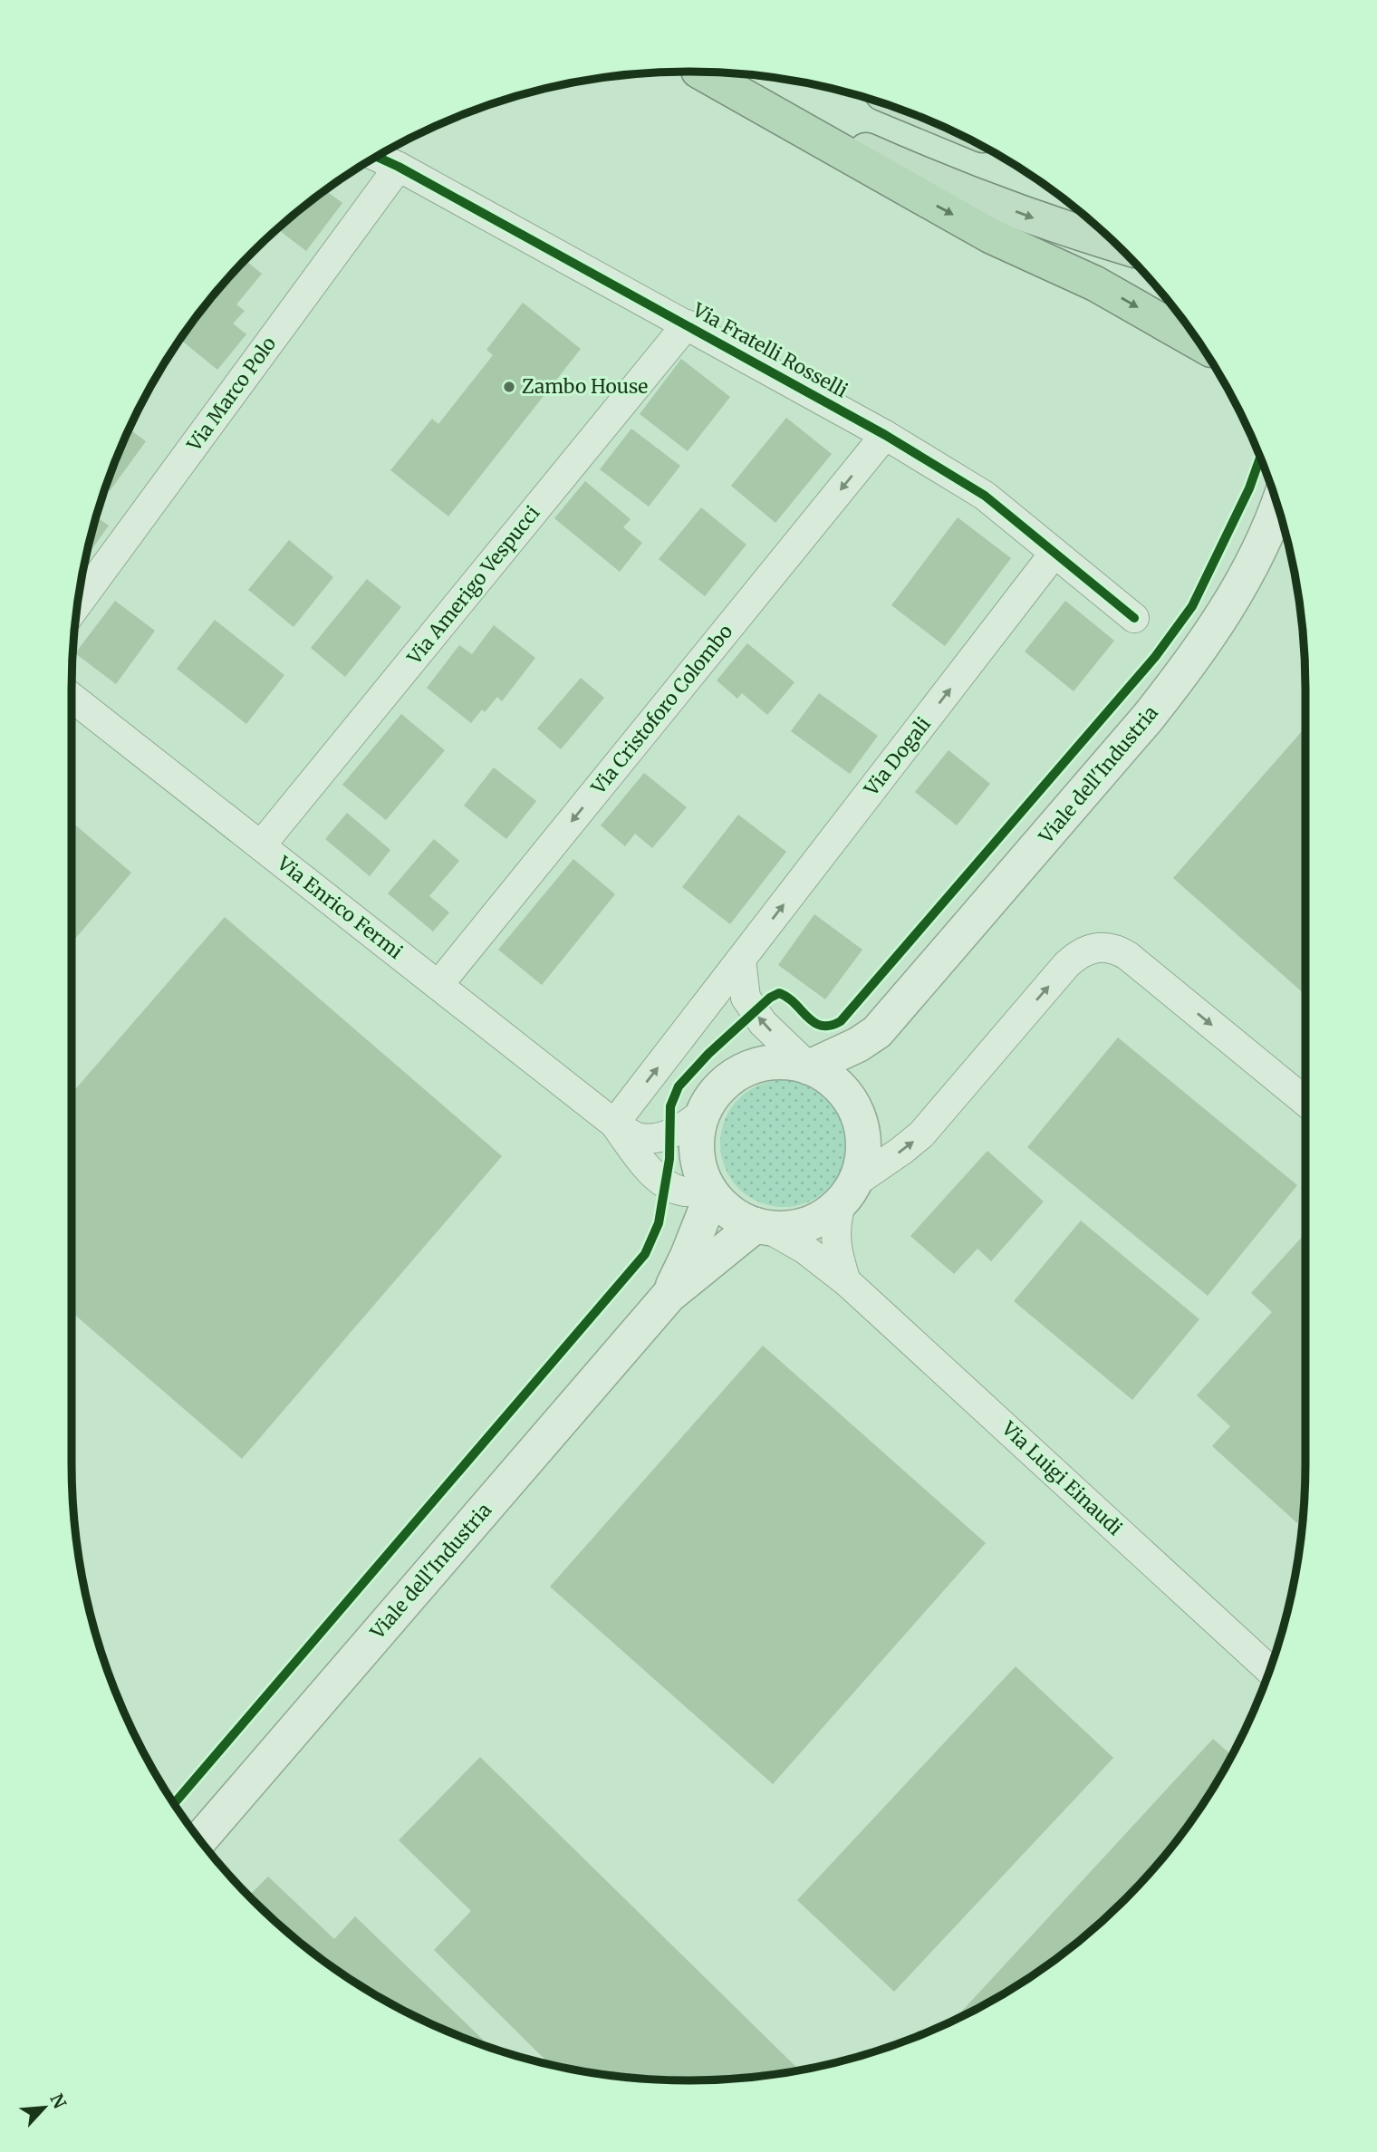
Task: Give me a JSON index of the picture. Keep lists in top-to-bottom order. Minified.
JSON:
{"streets":{"street":["Via Fratelli Rosselli","Via Marco Polo","Via Amerigo Vespucci","Via Cristoforo Colombo","Via Dogali","Viale dell'Industria","Via Enrico Fermi","Via Luigi Einaudi"]},"crossings":[["Via Fratelli Rosselli","Via Marco Polo"],["Via Fratelli Rosselli","Via Amerigo Vespucci"],["Via Fratelli Rosselli","Via Cristoforo Colombo"],["Via Fratelli Rosselli","Via Dogali"],["Via Amerigo Vespucci","Via Enrico Fermi"],["Via Cristoforo Colombo","Via Enrico Fermi"],["Via Dogali","Via Enrico Fermi"],["Viale dell'Industria","Via Enrico Fermi"],["Viale dell'Industria","Via Luigi Einaudi"],["Via Enrico Fermi","Via Luigi Einaudi"]],"one_way":["Via Cristoforo Colombo","Via Dogali"],"places":["Zambo House"],"north":"top right"}
